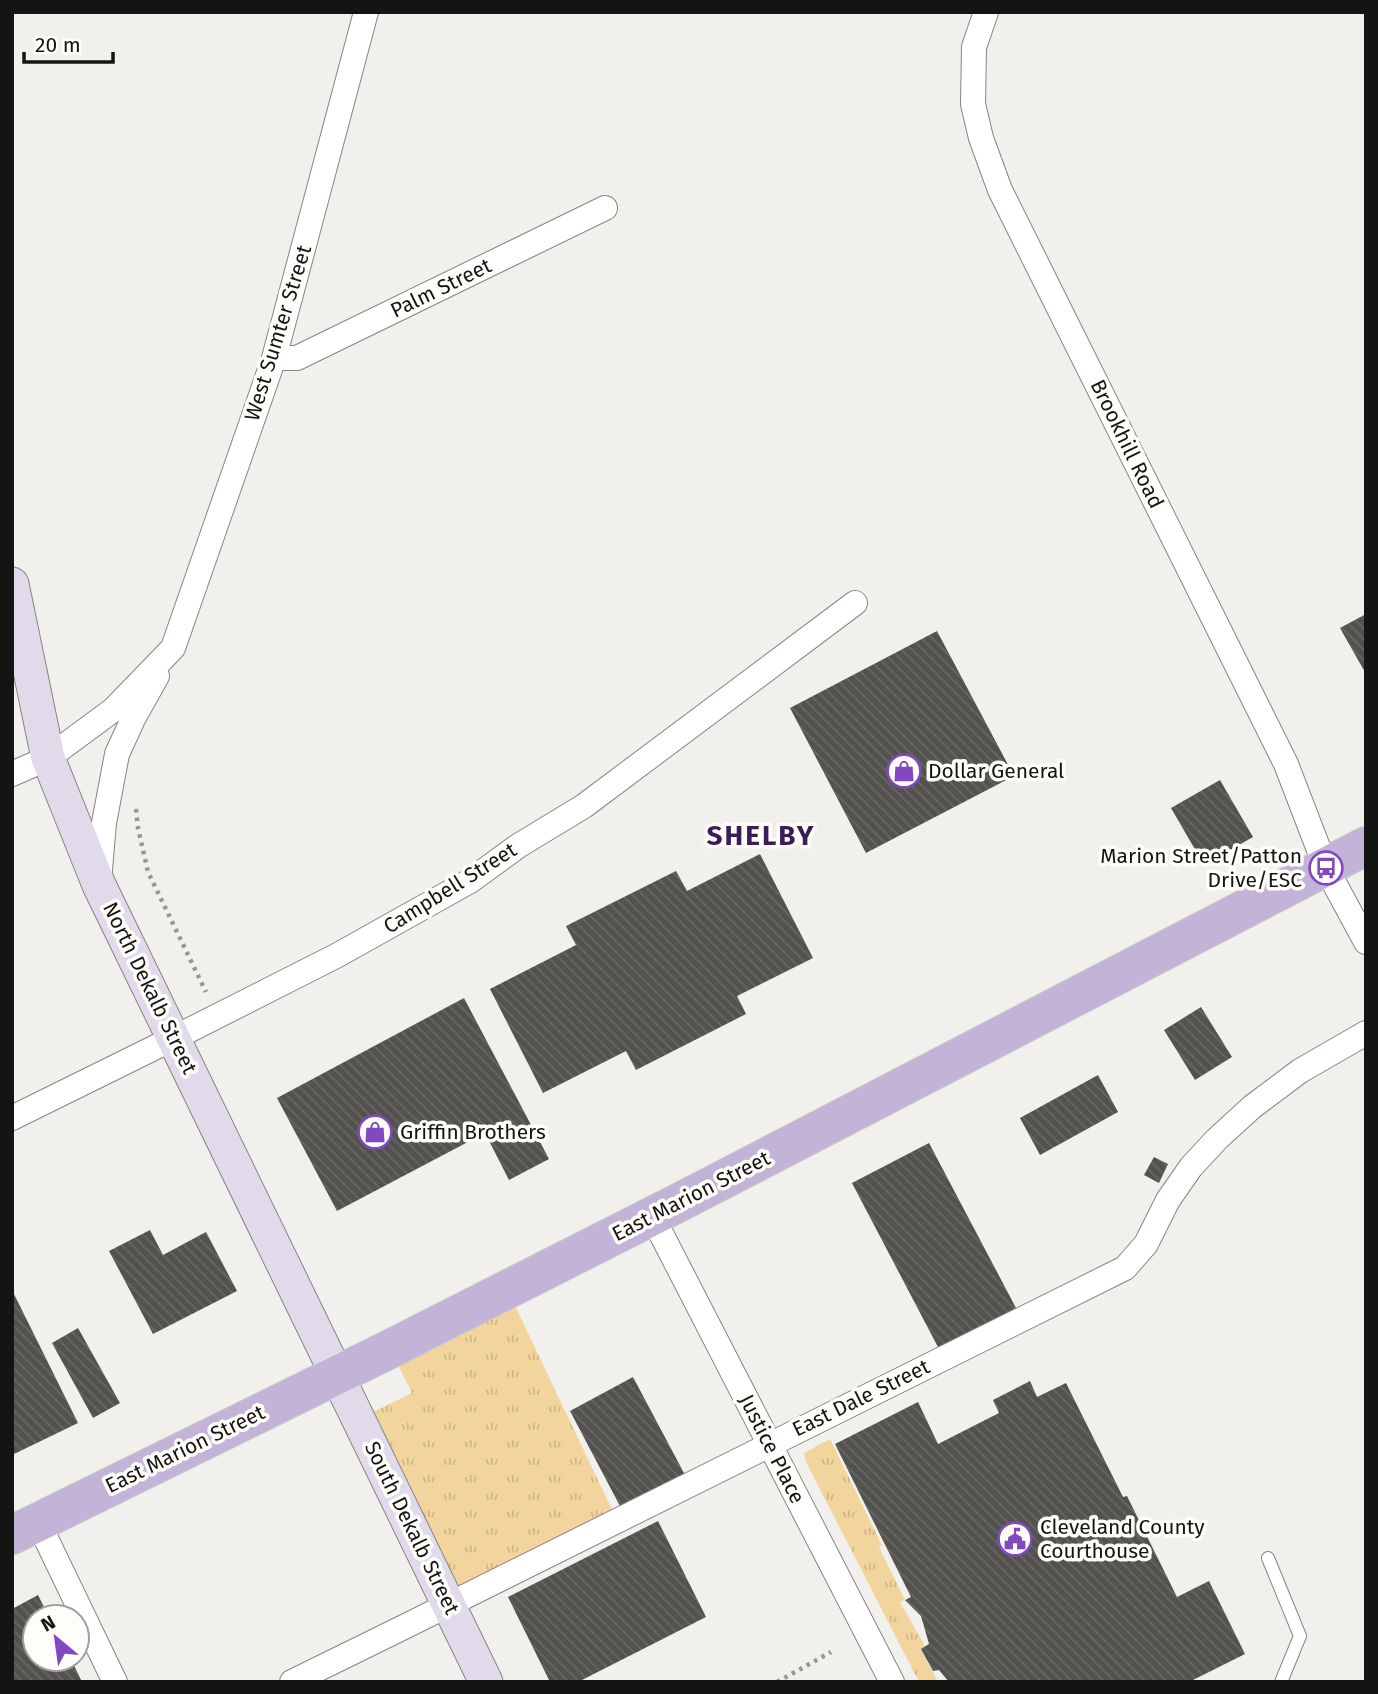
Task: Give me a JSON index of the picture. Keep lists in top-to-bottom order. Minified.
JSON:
{"streets":{"main road":["North Dekalb Street","East Marion Street","South Dekalb Street"],"street":["Palm Street","West Sumter Street","Brookhill Road","Campbell Street","East Dale Street","Justice Place"]},"crossings":[["Palm Street","West Sumter Street"],["West Sumter Street","North Dekalb Street"],["Brookhill Road","East Marion Street"],["Campbell Street","North Dekalb Street"],["North Dekalb Street","East Marion Street"],["North Dekalb Street","South Dekalb Street"],["East Marion Street","Justice Place"],["East Marion Street","South Dekalb Street"],["East Dale Street","Justice Place"],["East Dale Street","South Dekalb Street"]],"districts":["SHELBY"],"places":{"shop":["Dollar General","Griffin Brothers"],"bus stop":["Marion Street/Patton Drive/ESC"],"public building":["Cleveland County Courthouse"]},"scale_bar":"20 m","north":"top left"}
